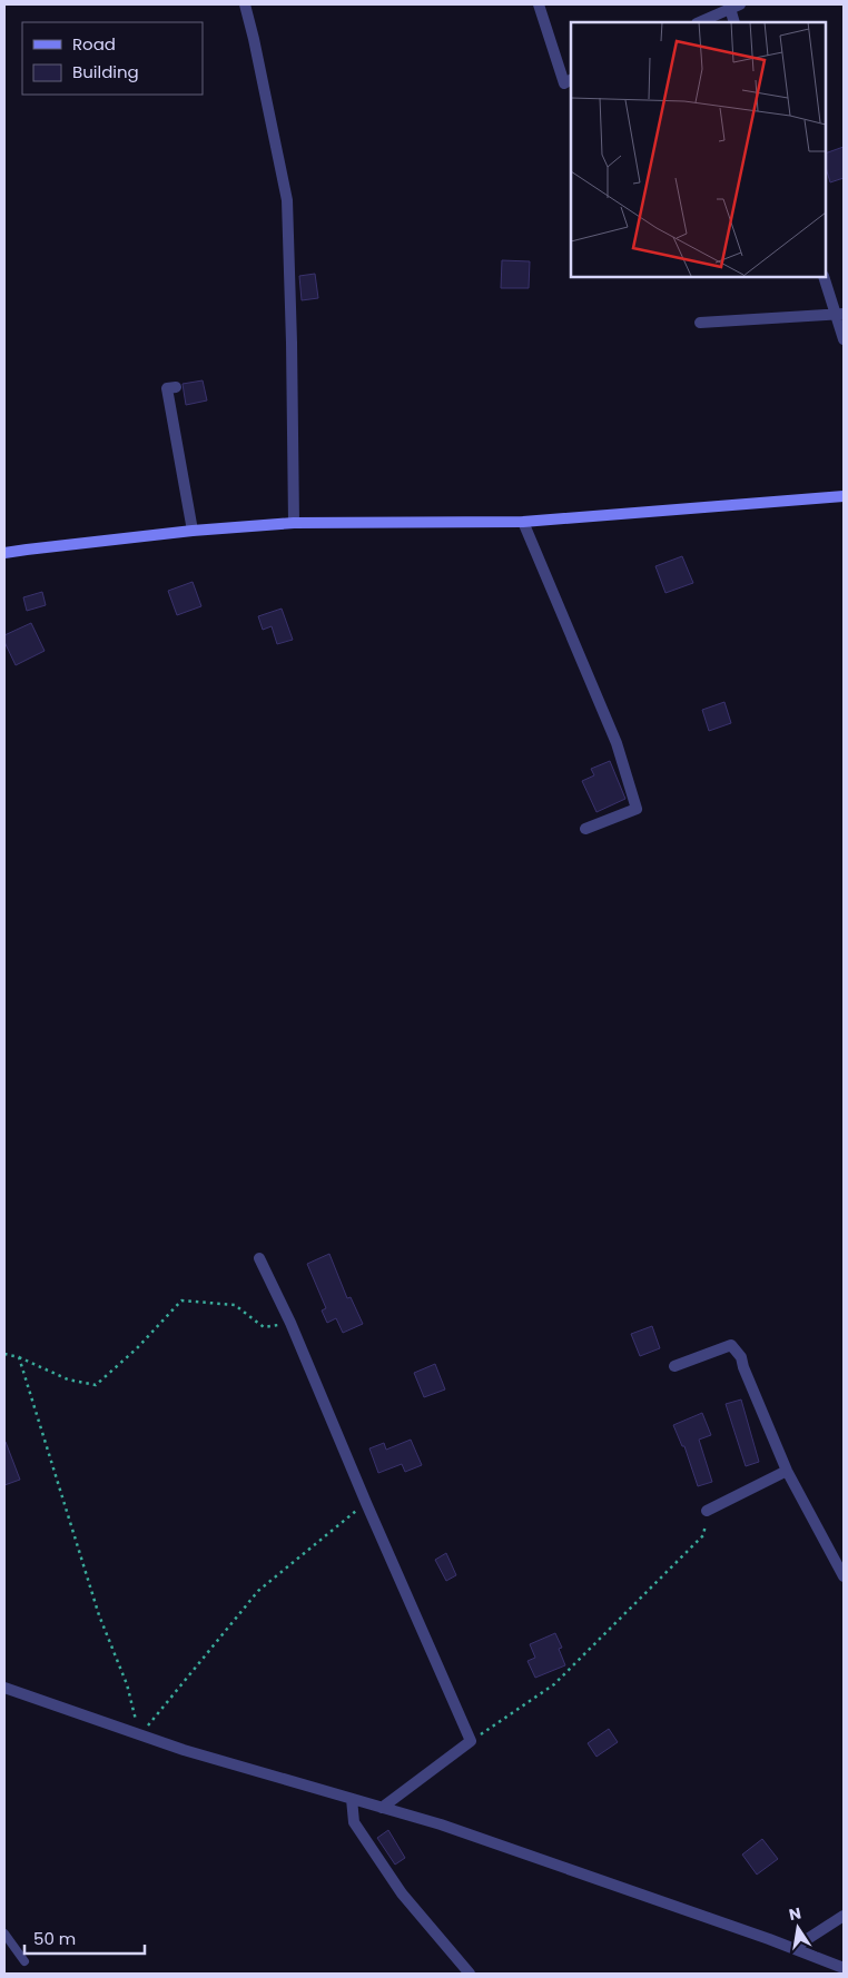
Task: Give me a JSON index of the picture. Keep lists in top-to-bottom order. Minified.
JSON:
{"legend":["Road","Building"],"scale_bar":"50 m","north":"top"}
